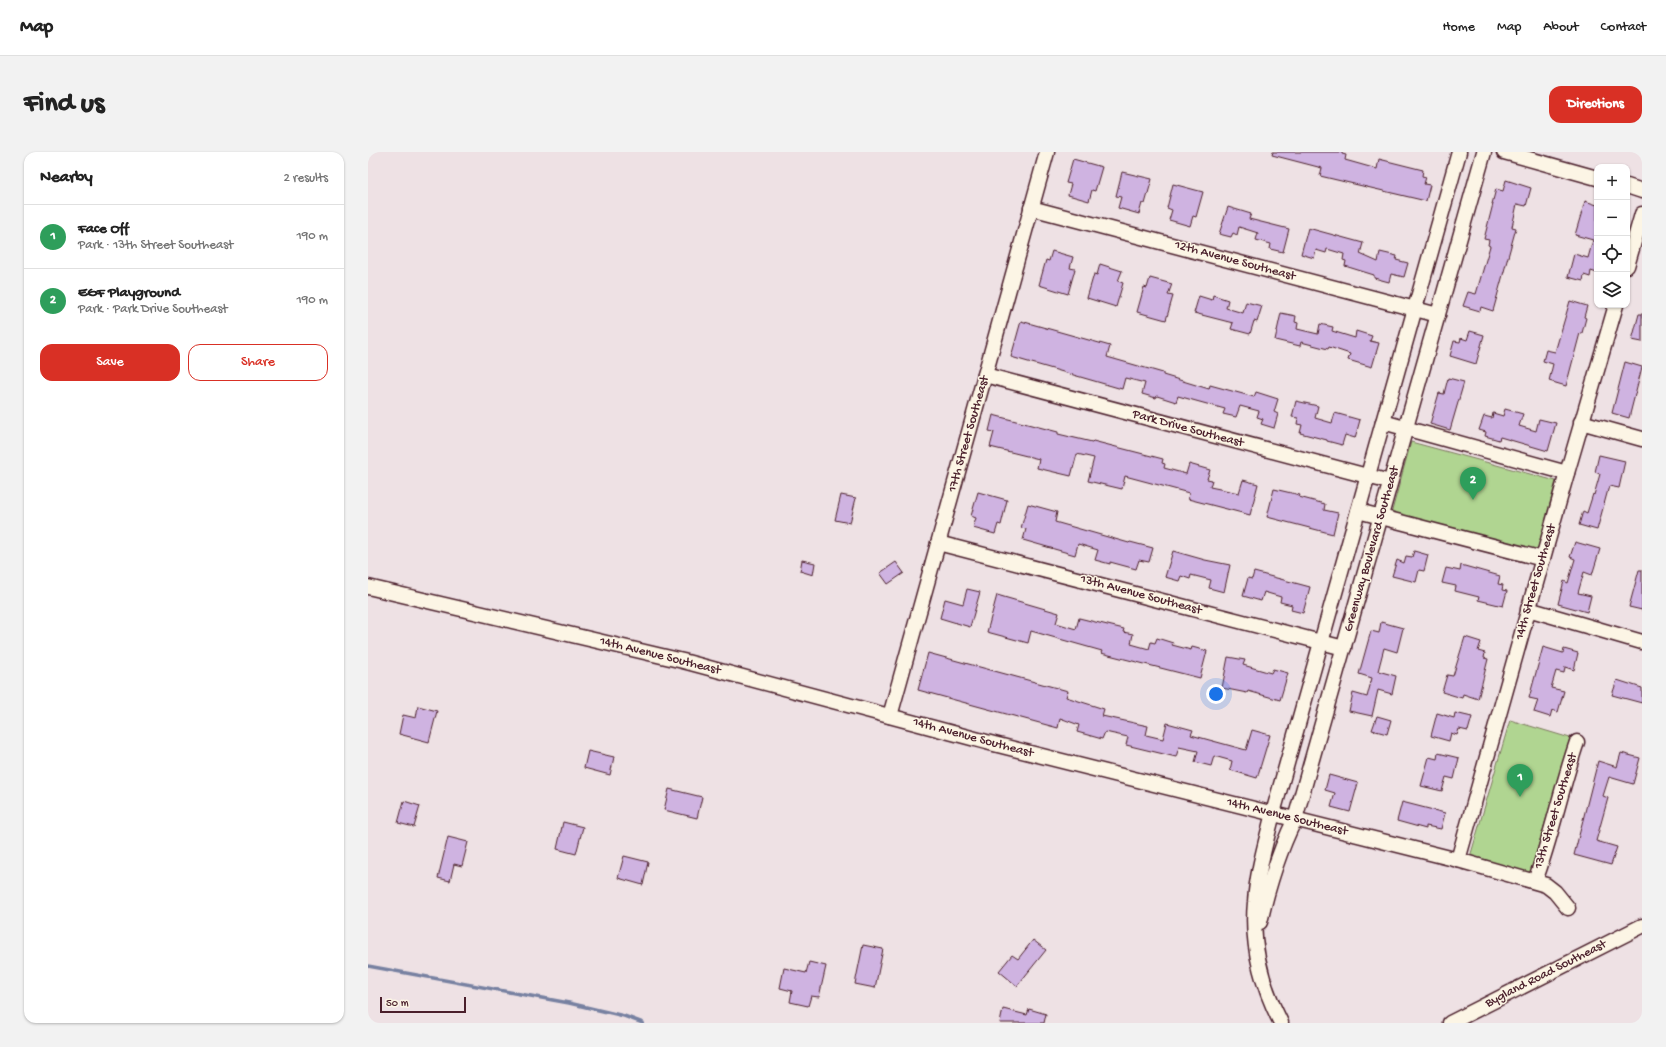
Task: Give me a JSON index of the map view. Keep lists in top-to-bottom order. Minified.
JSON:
{"streets":{"street":["12th Avenue Southeast","Park Drive Southeast","17th Street Southeast","Greenway Boulevard Southeast","14th Street Southeast","13th Avenue Southeast","14th Avenue Southeast","13th Street Southeast","Bygland Road Southeast"]},"crossings":[["12th Avenue Southeast","17th Street Southeast"],["12th Avenue Southeast","Greenway Boulevard Southeast"],["Park Drive Southeast","17th Street Southeast"],["Park Drive Southeast","Greenway Boulevard Southeast"],["17th Street Southeast","13th Avenue Southeast"],["17th Street Southeast","14th Avenue Southeast"],["Greenway Boulevard Southeast","13th Avenue Southeast"],["Greenway Boulevard Southeast","14th Avenue Southeast"],["14th Street Southeast","14th Avenue Southeast"],["14th Avenue Southeast","13th Street Southeast"]],"scale_bar":"50 m","page":{"header":"Map","nav":["Home","Map","About","Contact"],"buttons":["Directions",["Save","Share"]],"title":"Find us","heading":["Nearby","2 results"],"map_buttons":["+","−"],"list":[{"mark":"1","name":"Face Off","note":"Park · 13th Street Southeast","value":"190 m"},{"mark":"2","name":"EGF Playground","note":"Park · Park Drive Southeast","value":"190 m"}],"pins":["2","1"],"scale":"50 m"}}
